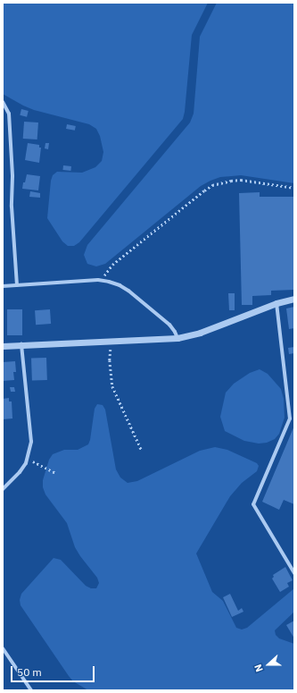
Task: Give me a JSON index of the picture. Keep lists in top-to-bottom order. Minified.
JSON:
{"scale_bar":"50 m","north":"left"}
